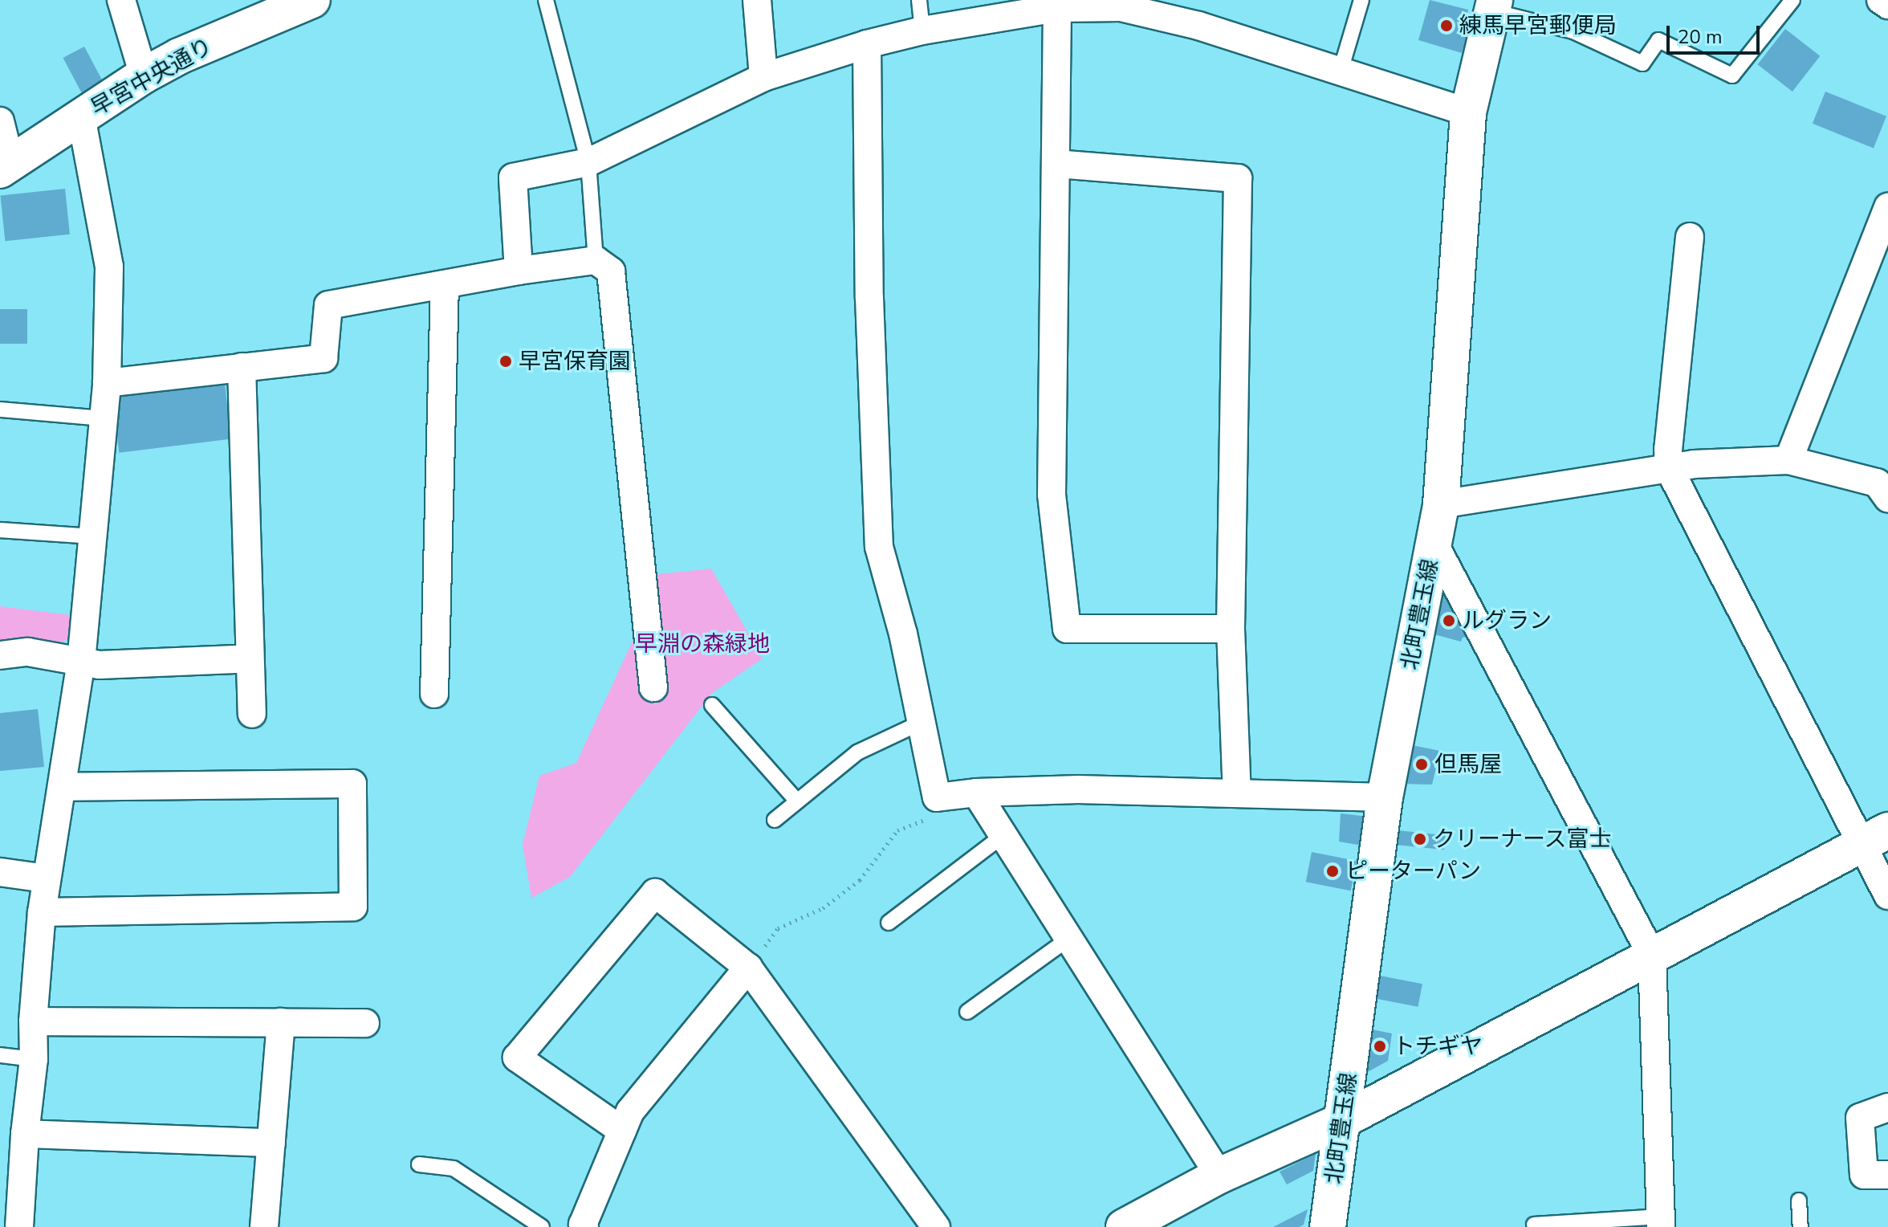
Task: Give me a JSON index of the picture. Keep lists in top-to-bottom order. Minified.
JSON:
{"streets":{"main road":["早宮中央通り","北町豊玉線"]},"parks":["早淵の森緑地"],"places":["練馬早宮郵便局","早宮保育園","ルグラン","但馬屋","クリーナース富士","ピーターパン","トチギヤ"],"scale_bar":"20 m"}
